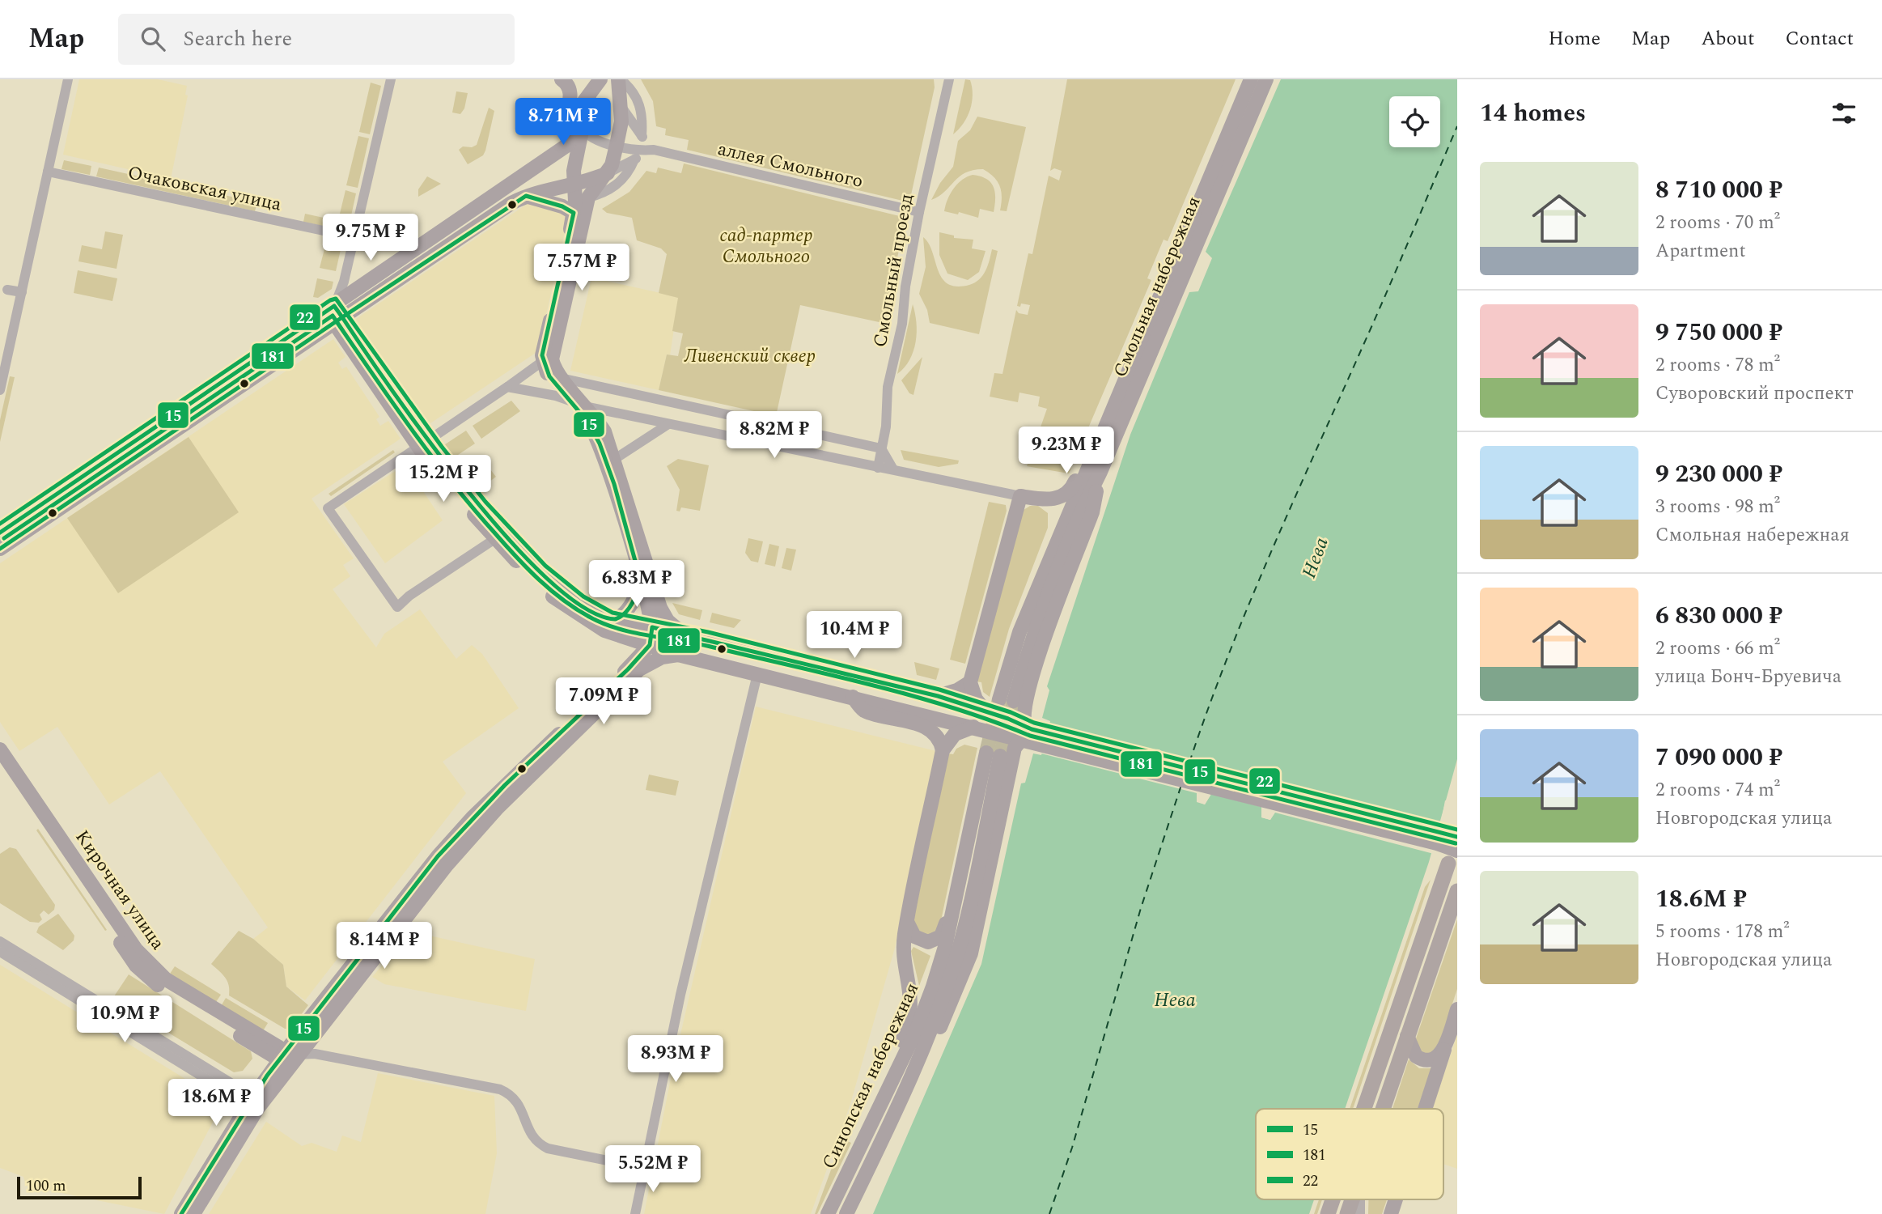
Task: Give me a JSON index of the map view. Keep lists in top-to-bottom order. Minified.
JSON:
{"streets":{"main road":["Смольная набережная","Кирочная улица","Синопская набережная"],"street":["аллея Смольного","Очаковская улица","Смольный проезд"]},"crossings":[["аллея Смольного","Смольный проезд"]],"water":["Нева"],"parks":["сад-партер Смольного","Ливенский сквер"],"lines":["transit line 15","transit line 22","transit line 181"],"legend":["15","181","22"],"scale_bar":"100 m","page":{"header":"Map","search":"Search here","nav":["Home","Map","About","Contact"],"heading":"14 homes","price":["8.71M ₽","9.75M ₽","7.57M ₽","8.82M ₽","9.23M ₽","15.2M ₽","6.83M ₽","10.4M ₽","7.09M ₽","8.14M ₽","10.9M ₽","8.93M ₽","18.6M ₽","5.52M ₽"],"list":[{"name":"8 710 000 ₽","note":"2 rooms · 70 m² · Apartment"},{"name":"9 750 000 ₽","note":"2 rooms · 78 m² · Суворовский проспект"},{"name":"9 230 000 ₽","note":"3 rooms · 98 m² · Смольная набережная"},{"name":"6 830 000 ₽","note":"2 rooms · 66 m² · улица Бонч-Бруевича"},{"name":"7 090 000 ₽","note":"2 rooms · 74 m² · Новгородская улица"},{"name":"18.6M ₽","note":"5 rooms · 178 m² · Новгородская улица"}],"scale":"100 m"}}
